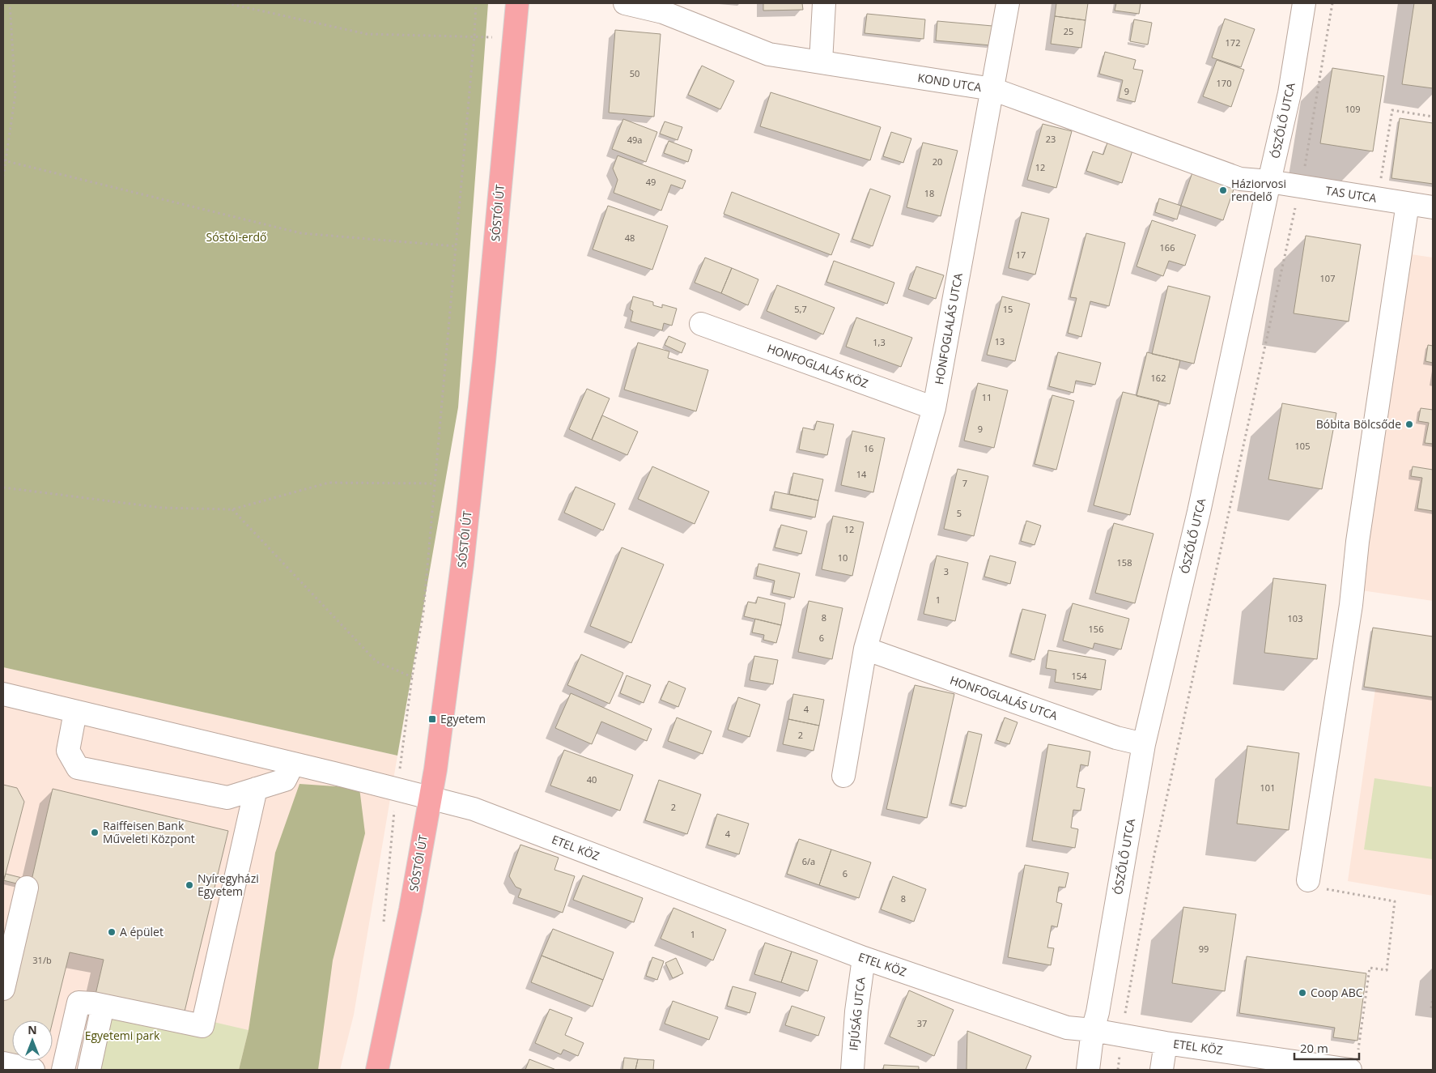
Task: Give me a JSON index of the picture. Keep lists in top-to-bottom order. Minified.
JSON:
{"streets":{"main road":["SÓSTÓI ÚT"],"street":["KOND UTCA","ÓSZŐLŐ UTCA","TAS UTCA","HONFOGLALÁS UTCA","HONFOGLALÁS KÖZ","ETEL KÖZ","IFJÚSÁG UTCA"]},"crossings":[["KOND UTCA","ÓSZŐLŐ UTCA"],["KOND UTCA","TAS UTCA"],["KOND UTCA","HONFOGLALÁS UTCA"],["ÓSZŐLŐ UTCA","TAS UTCA"],["ÓSZŐLŐ UTCA","HONFOGLALÁS UTCA"],["ÓSZŐLŐ UTCA","ETEL KÖZ"],["SÓSTÓI ÚT","ETEL KÖZ"],["HONFOGLALÁS UTCA","HONFOGLALÁS KÖZ"],["ETEL KÖZ","IFJÚSÁG UTCA"]],"parks":["Sóstói-erdő","Egyetemi park"],"places":{"other":["Háziorvosi rendelő","Bóbita Bölcsőde","Raiffeisen Bank Műveleti Központ","Nyíregyházi Egyetem","A épület","Coop ABC"],"transit":["Egyetem"]},"house_numbers":["25","172","50","170","9","109","23","49a","20","12","49","18","48","166","17","107","5,7","15","13","1,3","162","11","9","105","16","14","7","5","12","10","158","3","1","8","103","156","6","154","4","2","40","101","2","4","6/a","6","8","1","99","31/b","37"],"scale_bar":"20 m","north":"top"}
